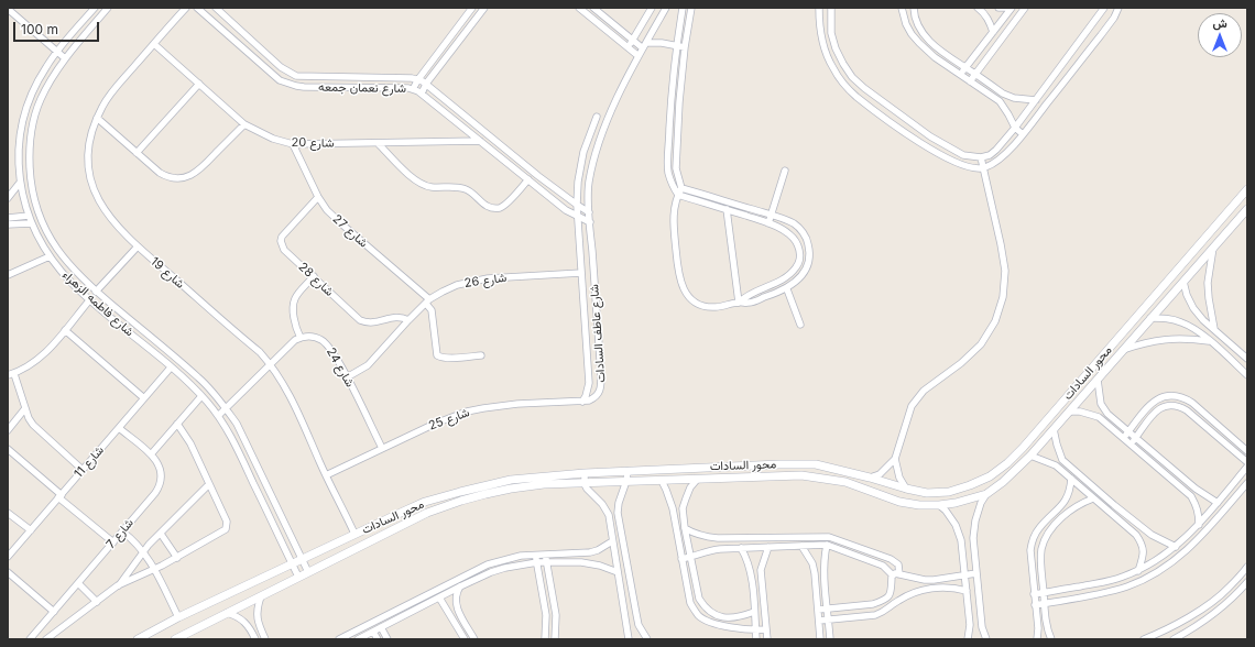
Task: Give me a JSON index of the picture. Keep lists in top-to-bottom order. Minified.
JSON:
{"streets":{"street":["شارع نعمان جمعه","شارع 20","شارع 27","شارع 19","شارع 28","شارع 26","شارع فاطمه الزهراء","شارع عاطف السادات","شارع 24","محور السادات","شارع 25","شارع 11","شارع 7"]},"crossings":[["شارع نعمان جمعه","شارع 20"],["شارع نعمان جمعه","شارع عاطف السادات"],["شارع 20","شارع 27"],["شارع 20","شارع 19"],["شارع 27","شارع 28"],["شارع 27","شارع 26"],["شارع 19","محور السادات"],["شارع 19","شارع 25"],["شارع 28","شارع 26"],["شارع 26","شارع عاطف السادات"],["شارع 26","شارع 24"],["شارع فاطمه الزهراء","محور السادات"],["شارع فاطمه الزهراء","شارع 11"],["شارع عاطف السادات","شارع 25"],["شارع 24","شارع 25"],["شارع 11","شارع 7"]],"scale_bar":"100 m","north":"top"}
